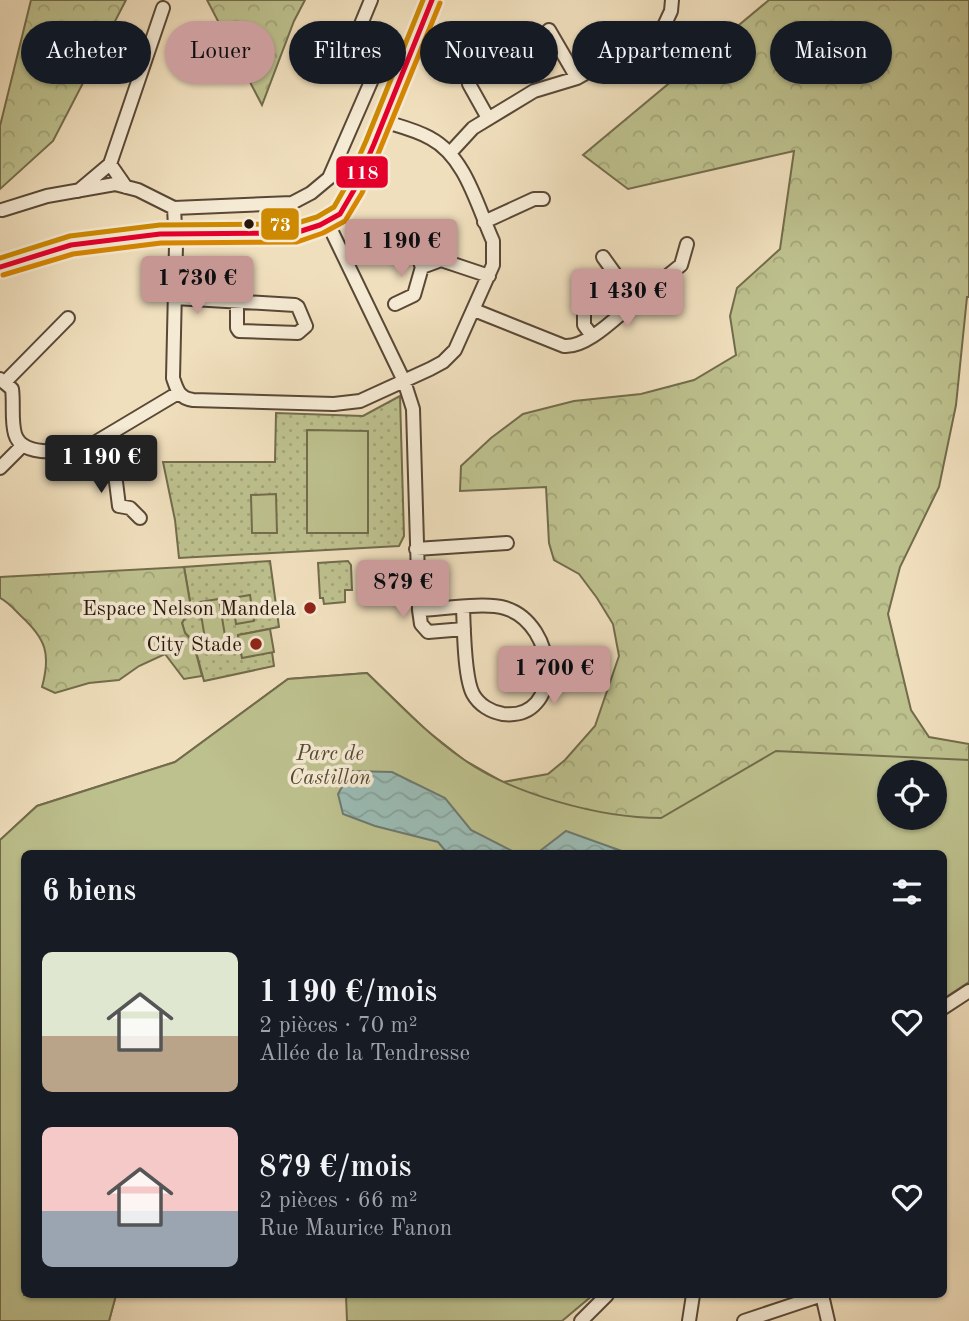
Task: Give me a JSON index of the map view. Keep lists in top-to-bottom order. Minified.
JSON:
{"parks":["Parc de Castillon"],"places":["Espace Nelson Mandela","City Stade"],"lines":["transit line 118","transit line 73"],"page":{"chip":["Acheter","Louer","Filtres","Nouveau","Appartement","Maison"],"price":["1 190 €","1 730 €","1 430 €","1 190 €","879 €","1 700 €"],"heading":"6 biens","list":[{"name":"1 190 €/mois","note":"2 pièces · 70 m² · Allée de la Tendresse"},{"name":"879 €/mois","note":"2 pièces · 66 m² · Rue Maurice Fanon"}]}}
